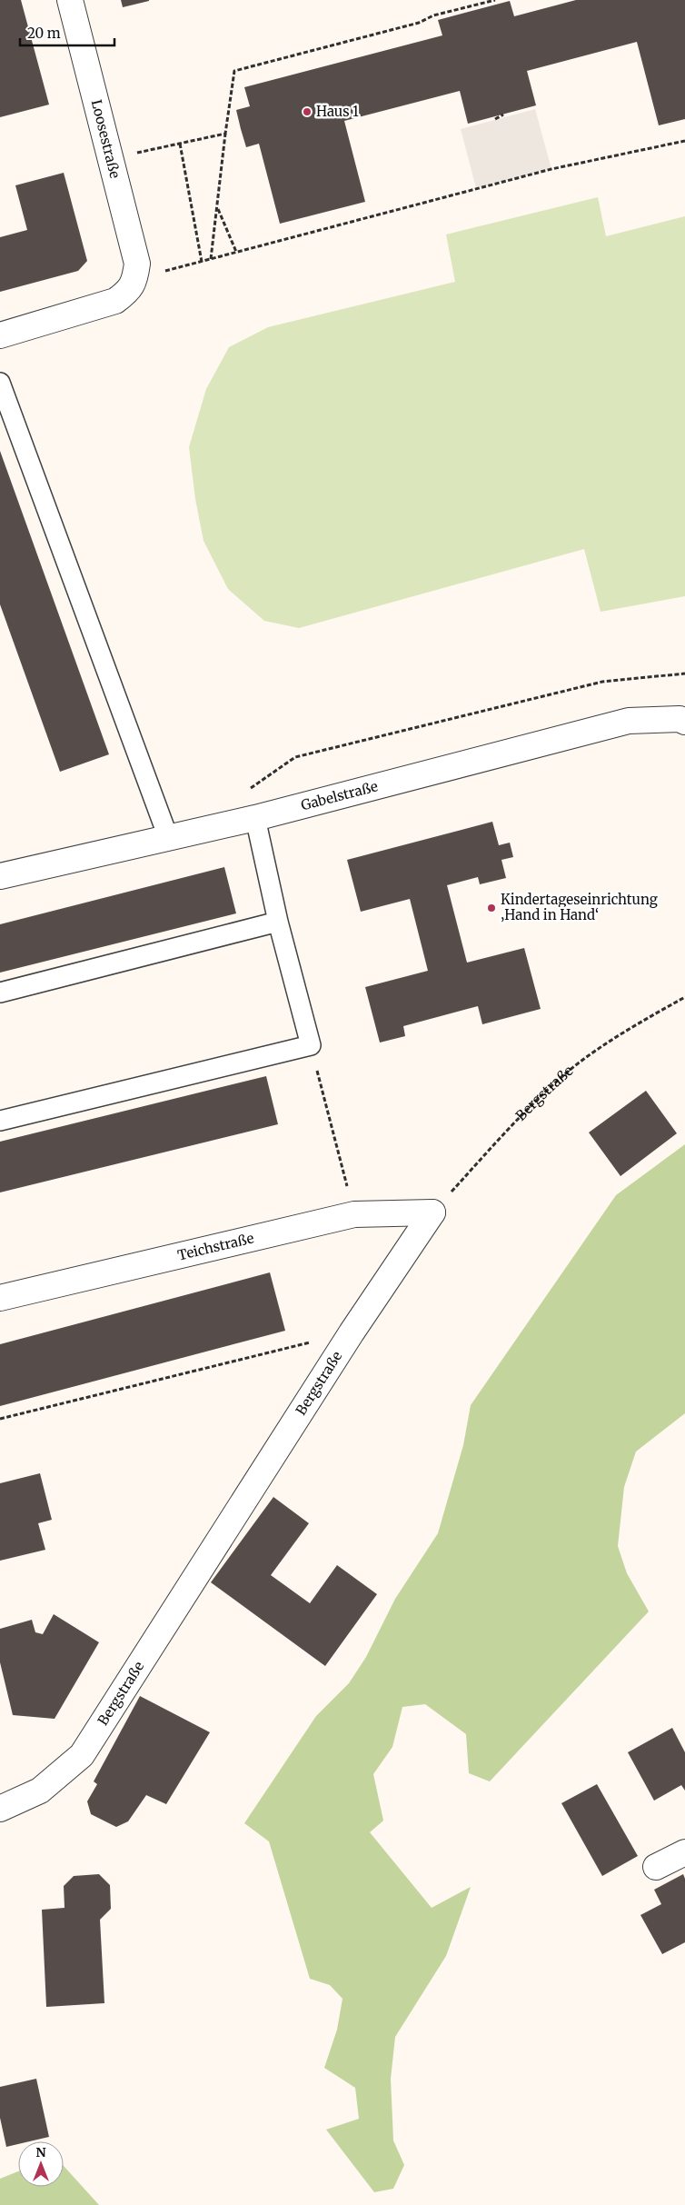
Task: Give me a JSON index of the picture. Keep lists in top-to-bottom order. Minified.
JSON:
{"streets":{"street":["Loosestraße","Gabelstraße","Bergstraße","Teichstraße"]},"crossings":[["Bergstraße","Teichstraße"]],"places":["Haus 1","Kindertageseinrichtung ‚Hand in Hand‘"],"scale_bar":"20 m","north":"top"}
